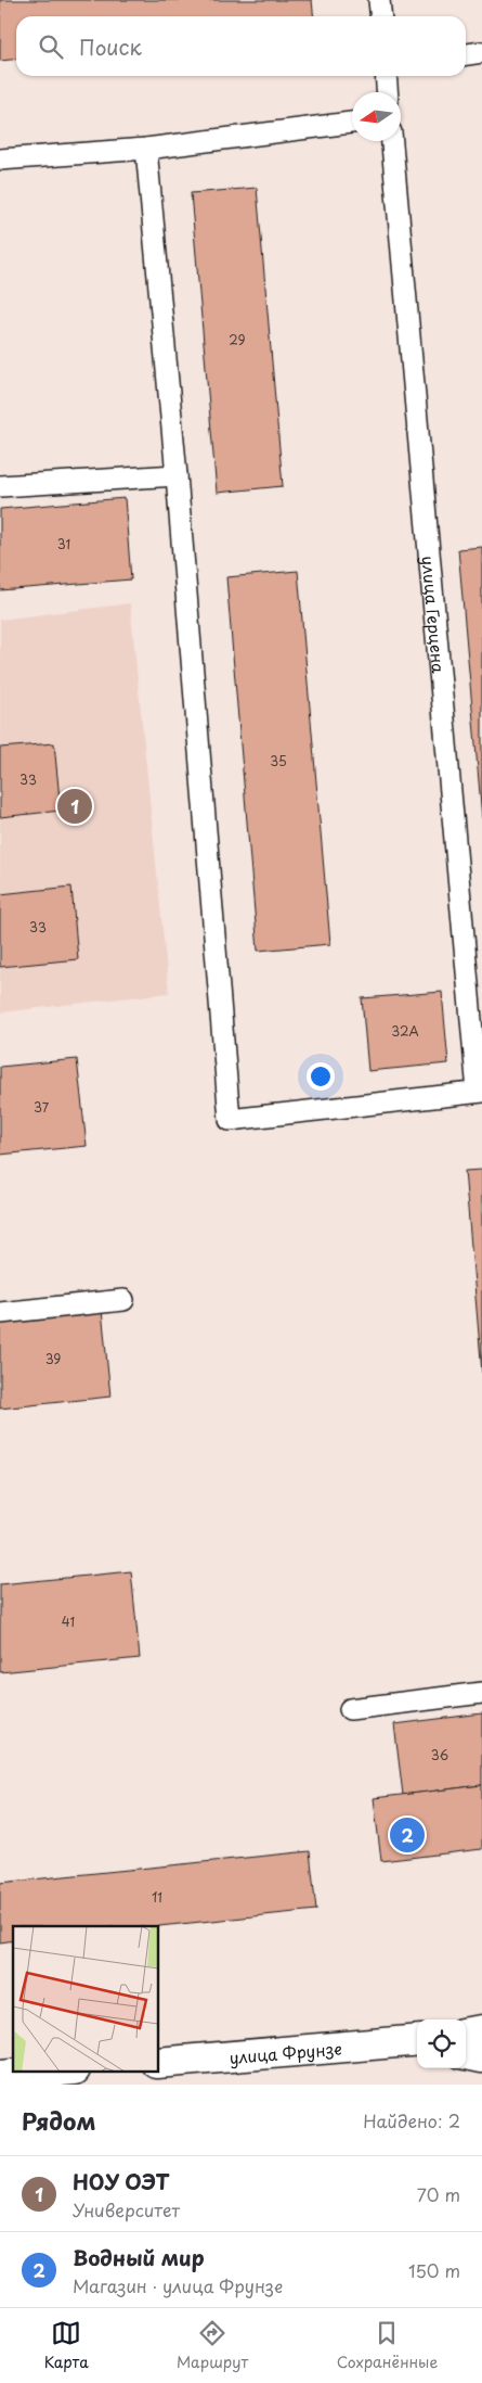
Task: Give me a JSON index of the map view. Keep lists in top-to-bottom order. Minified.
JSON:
{"streets":{"main road":["улица Фрунзе"],"lane":["улица Герцена"]},"house_numbers":["29","31","35","33","33","32А","37","39","41","36","11"],"north":"left","page":{"search":"Поиск","pins":["1","2"],"heading":["Рядом","Найдено: 2"],"list":[{"mark":"1","name":"НОУ ОЭТ","note":"Университет","value":"70 m"},{"mark":"2","name":"Водный мир","note":"Магазин · улица Фрунзе","value":"150 m"}],"nav":["Карта","Маршрут","Сохранённые"]}}
